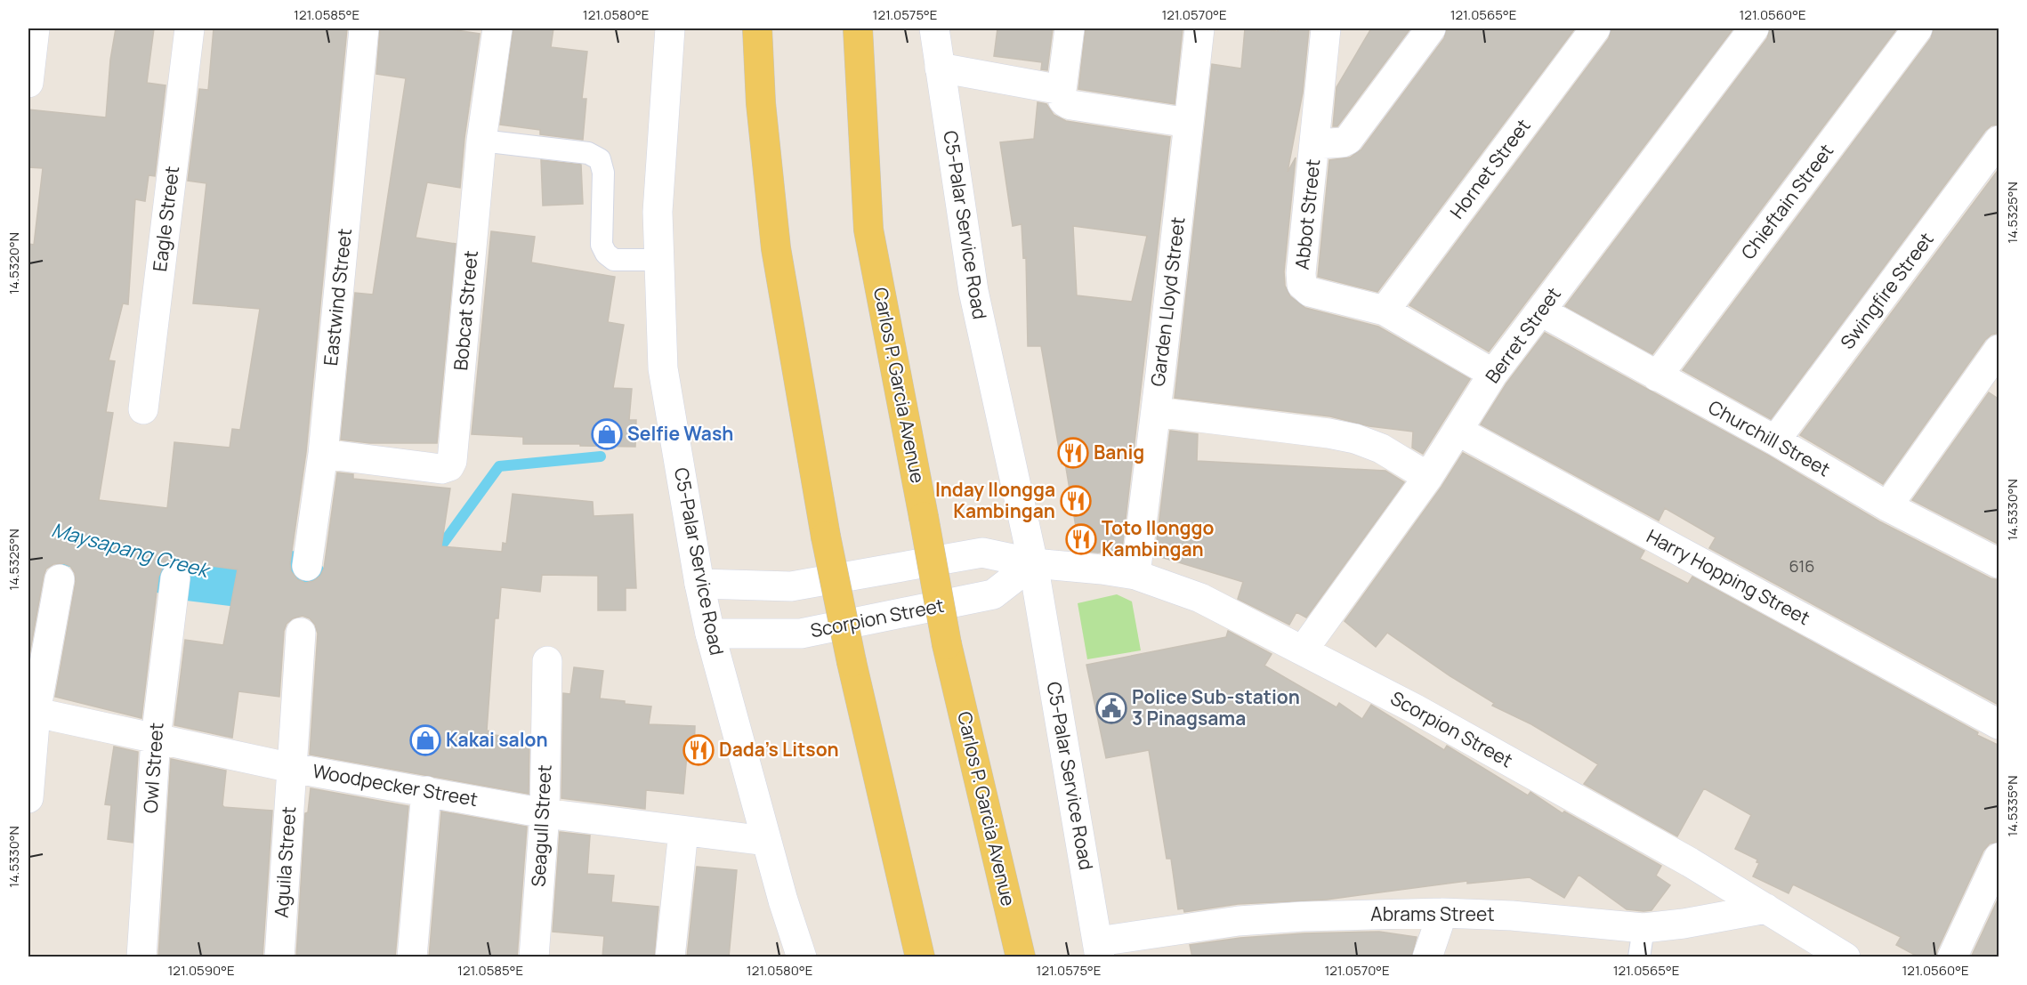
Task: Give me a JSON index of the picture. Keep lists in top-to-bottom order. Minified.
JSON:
{"streets":{"main road":["Carlos P. Garcia Avenue"],"street":["Hornet Street","Chieftain Street","Abbot Street","Eagle Street","C5-Palar Service Road","Swingfire Street","Eastwind Street","Garden Lloyd Street","Bobcat Street","Berret Street","Churchill Street","Harry Hopping Street","Scorpion Street","Owl Street","Woodpecker Street","Seagull Street","Aguila Street","Abrams Street"]},"crossings":[["Hornet Street","Abbot Street"],["Chieftain Street","Churchill Street"],["Abbot Street","Berret Street"],["C5-Palar Service Road","Scorpion Street"],["C5-Palar Service Road","Woodpecker Street"],["C5-Palar Service Road","Abrams Street"],["Swingfire Street","Churchill Street"],["Eastwind Street","Bobcat Street"],["Garden Lloyd Street","Scorpion Street"],["Berret Street","Churchill Street"],["Berret Street","Harry Hopping Street"],["Berret Street","Scorpion Street"],["Scorpion Street","Abrams Street"],["Owl Street","Woodpecker Street"],["Woodpecker Street","Seagull Street"],["Woodpecker Street","Aguila Street"]],"water":["Maysapang Creek"],"places":{"shop":["Selfie Wash","Kakai salon"],"restaurant":["Banig","Inday Ilongga Kambingan","Toto Ilonggo Kambingan","Dada's Litson"],"public building":["Police Sub-station 3 Pinagsama"]},"house_numbers":["616"],"coordinates":["121.0585°E","121.0580°E","121.0575°E","121.0570°E","121.0565°E","121.0560°E","14.5325°N","14.5320°N","14.5330°N","14.5335°N","121.0590°E"]}
